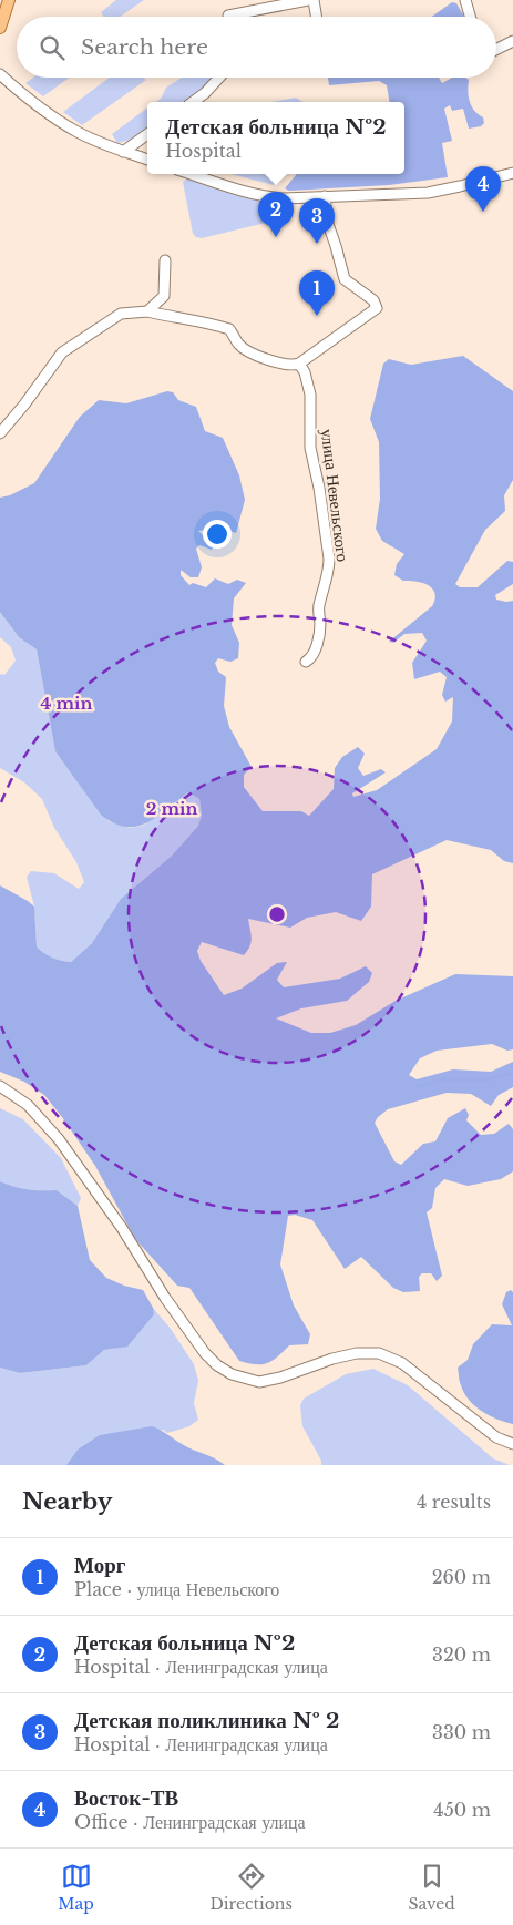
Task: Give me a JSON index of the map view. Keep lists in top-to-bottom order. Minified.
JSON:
{"streets":{"street":["улица Невельского"]},"page":{"search":"Search here","popup":["Детская больница №2","Hospital"],"pins":["4","2","3","1"],"heading":["Nearby","4 results"],"list":[{"mark":"1","name":"Морг","note":"Place · улица Невельского","value":"260 m"},{"mark":"2","name":"Детская больница №2","note":"Hospital · Ленинградская улица","value":"320 m"},{"mark":"3","name":"Детская поликлиника № 2","note":"Hospital · Ленинградская улица","value":"330 m"},{"mark":"4","name":"Восток-ТВ","note":"Office · Ленинградская улица","value":"450 m"}],"nav":["Map","Directions","Saved"]},"rings":["4 min","2 min"]}
